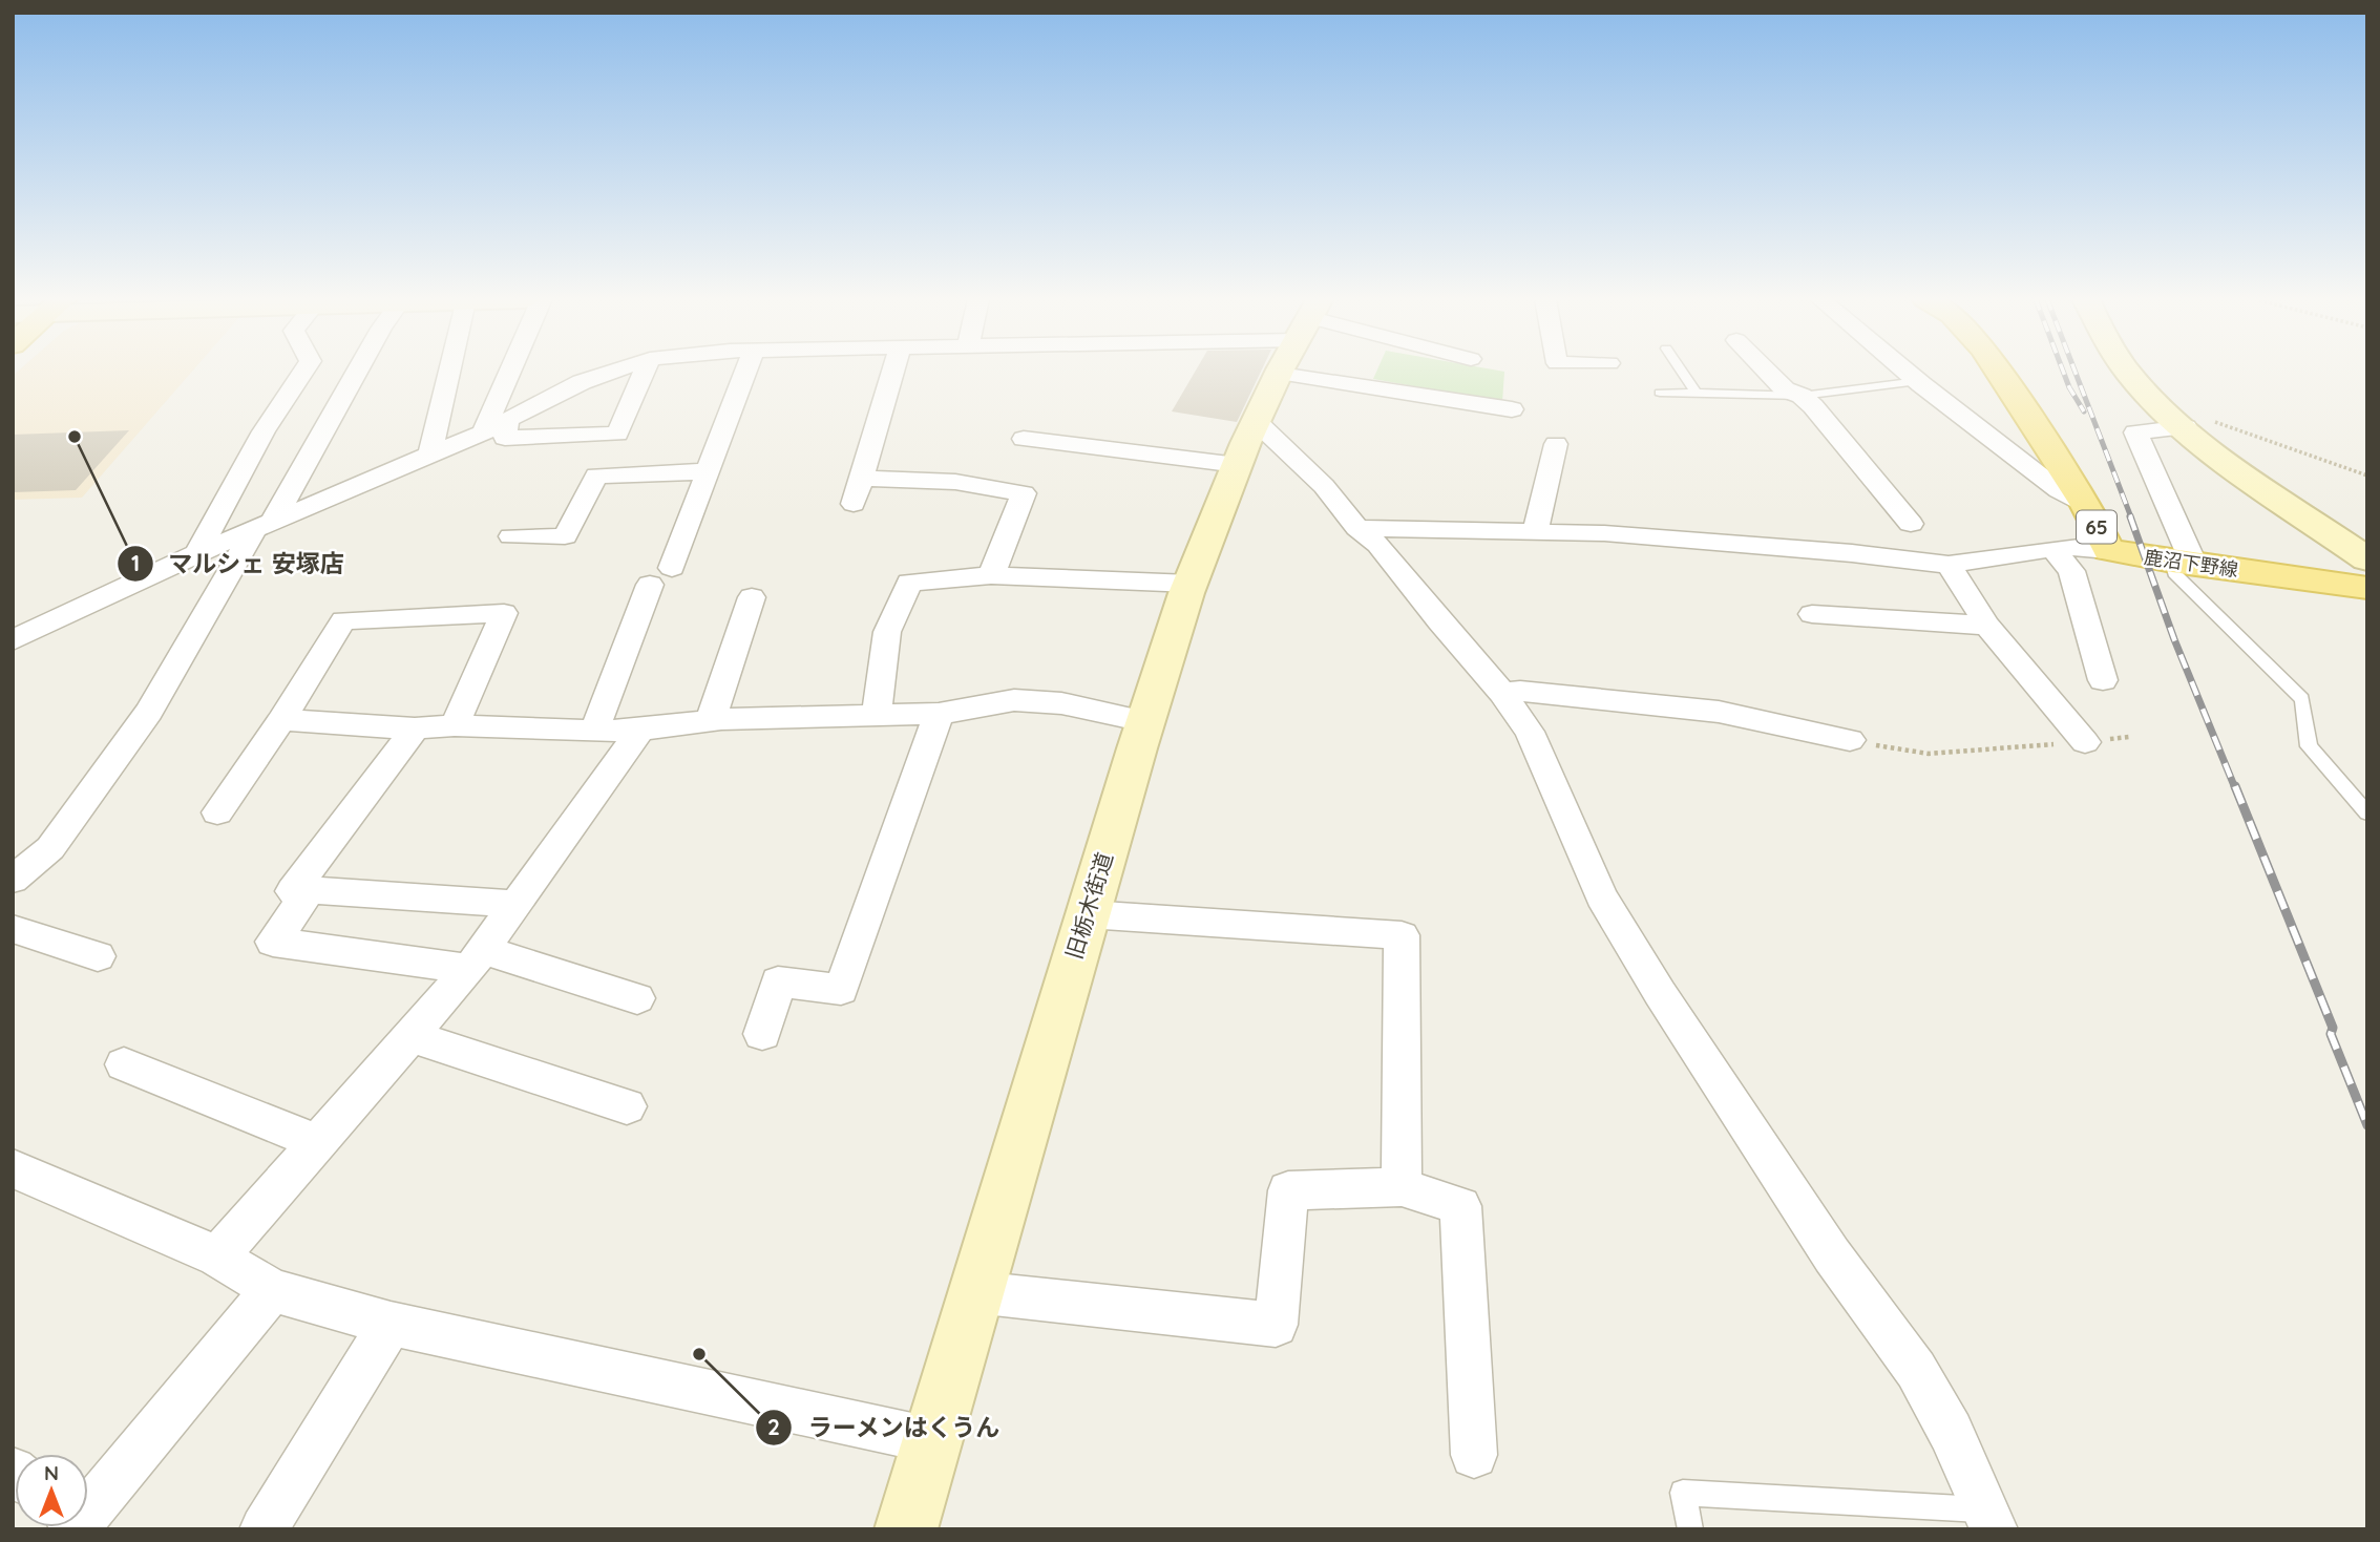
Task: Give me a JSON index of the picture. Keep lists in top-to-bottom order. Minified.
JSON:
{"streets":{"main road":["65","鹿沼下野線"],"street":["旧栃木街道"]},"crossings":[["65","鹿沼下野線"]],"places":["マルシェ 安塚店","ラーメンはくうん"],"north":"top"}
